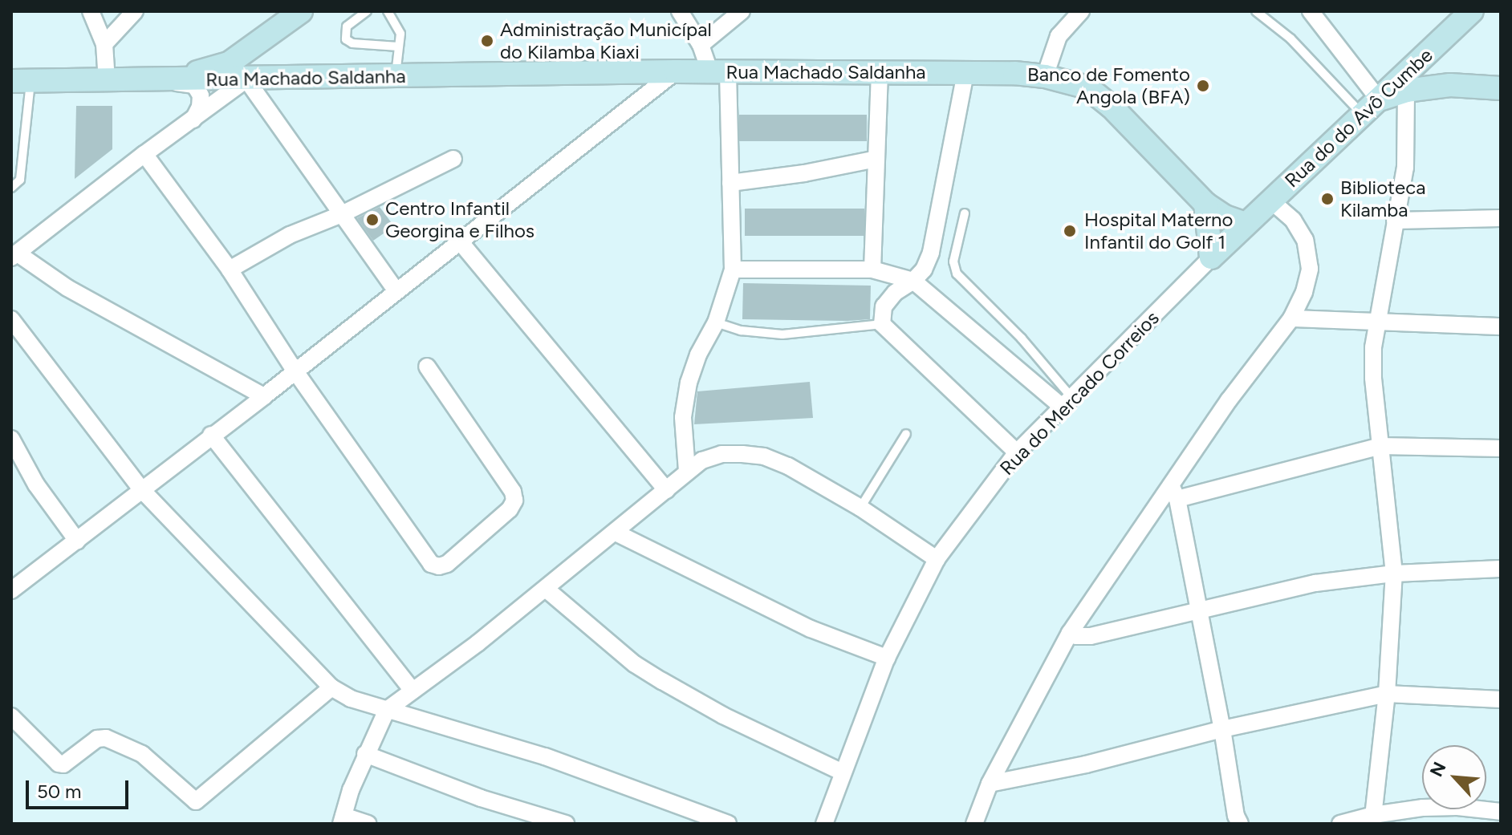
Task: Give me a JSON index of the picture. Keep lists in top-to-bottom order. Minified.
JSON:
{"streets":{"street":["Rua Machado Saldanha","Rua do do Avô Cumbe","Rua do Mercado Correios"]},"crossings":[["Rua Machado Saldanha","Rua do do Avô Cumbe"],["Rua Machado Saldanha","Rua do Mercado Correios"],["Rua do do Avô Cumbe","Rua do Mercado Correios"]],"places":["Administração Municípal do Kilamba Kiaxi","Banco de Fomento Angola (BFA)","Biblioteca Kilamba","Centro Infantil Georgina e Filhos","Hospital Materno Infantil do Golf 1"],"scale_bar":"50 m","north":"top left"}
